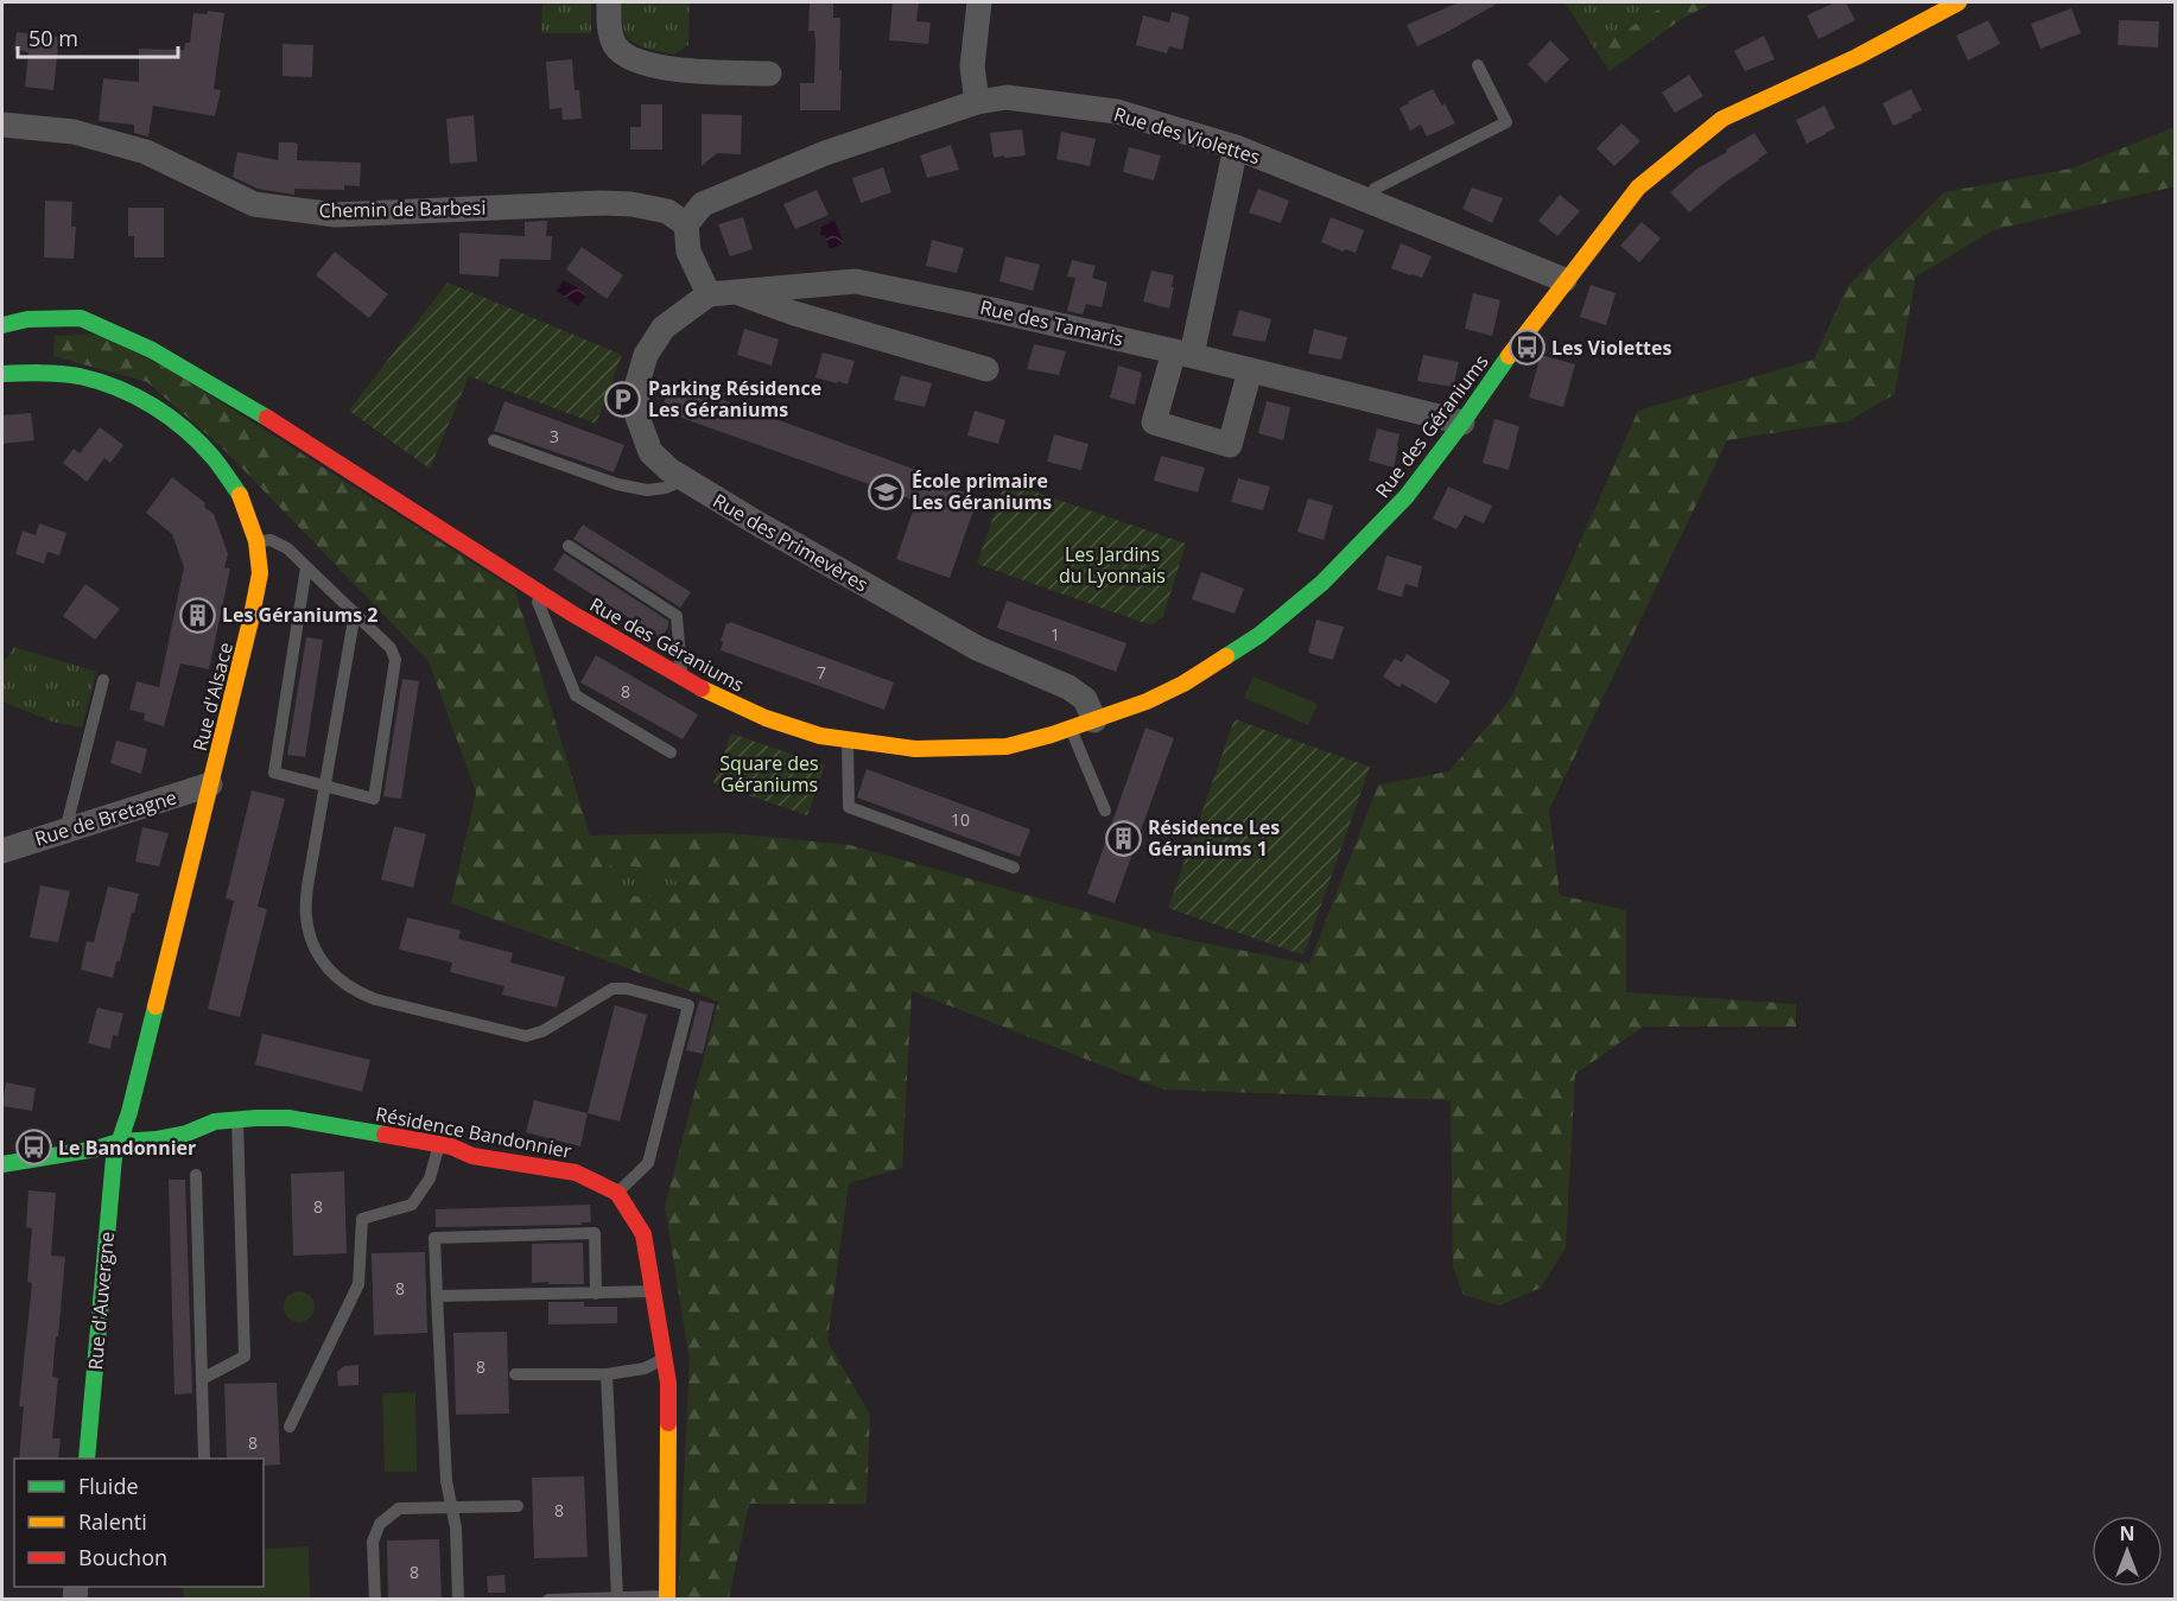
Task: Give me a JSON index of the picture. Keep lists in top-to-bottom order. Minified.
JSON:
{"streets":{"street":["Rue des Violettes","Chemin de Barbesi","Rue des Tamaris","Rue des Géraniums","Rue des Primevères","Rue d'Alsace","Rue de Bretagne","Résidence Bandonnier","Rue d'Auvergne"]},"crossings":[["Rue des Violettes","Chemin de Barbesi"],["Rue des Violettes","Rue des Géraniums"],["Rue des Tamaris","Rue des Géraniums"],["Rue des Tamaris","Rue des Primevères"],["Rue des Géraniums","Rue des Primevères"],["Rue d'Alsace","Rue de Bretagne"],["Rue d'Alsace","Résidence Bandonnier"],["Rue d'Alsace","Rue d'Auvergne"],["Résidence Bandonnier","Rue d'Auvergne"]],"parks":["Les Jardins du Lyonnais","Square des Géraniums"],"places":{"bus stop":["Les Violettes","Le Bandonnier"],"parking":["Parking Résidence Les Géraniums"],"school or university":["École primaire Les Géraniums"],"building":["Les Géraniums 2","Résidence Les Géraniums 1"]},"house_numbers":["3","1","7","8","10","8","8","8","8","8","8"],"legend":["Fluide","Ralenti","Bouchon"],"scale_bar":"50 m","north":"top"}
